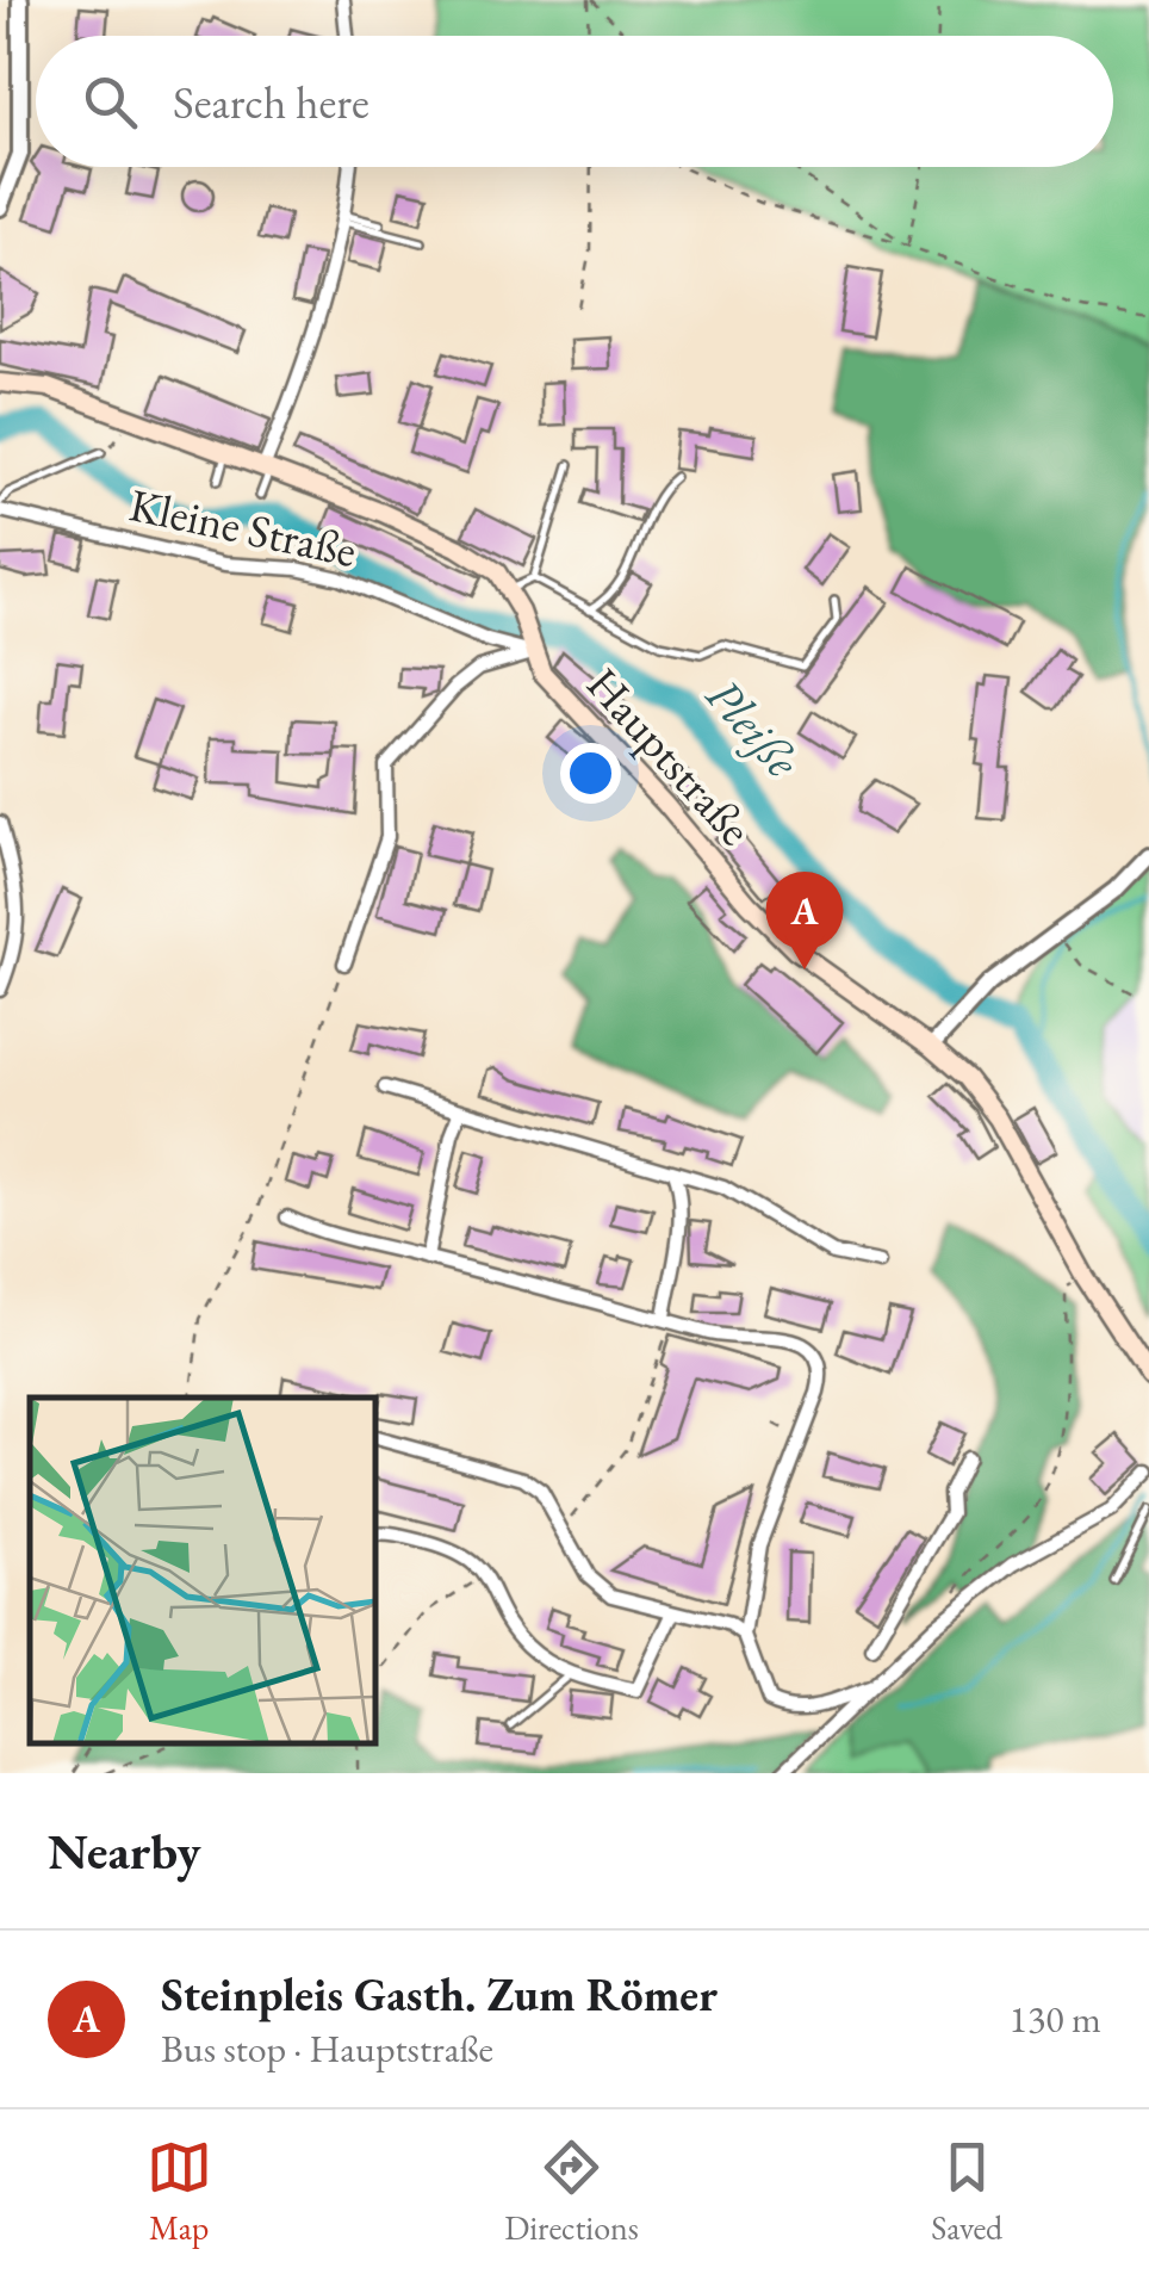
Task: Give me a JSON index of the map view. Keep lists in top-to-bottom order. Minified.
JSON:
{"streets":{"main road":["Hauptstraße"],"street":["Kleine Straße"]},"crossings":[["Kleine Straße","Hauptstraße"]],"water":["Pleiße"],"page":{"search":"Search here","pins":"A","heading":"Nearby","list":[{"mark":"A","name":"Steinpleis Gasth. Zum Römer","note":"Bus stop · Hauptstraße","value":"130 m"}],"nav":["Map","Directions","Saved"]}}
